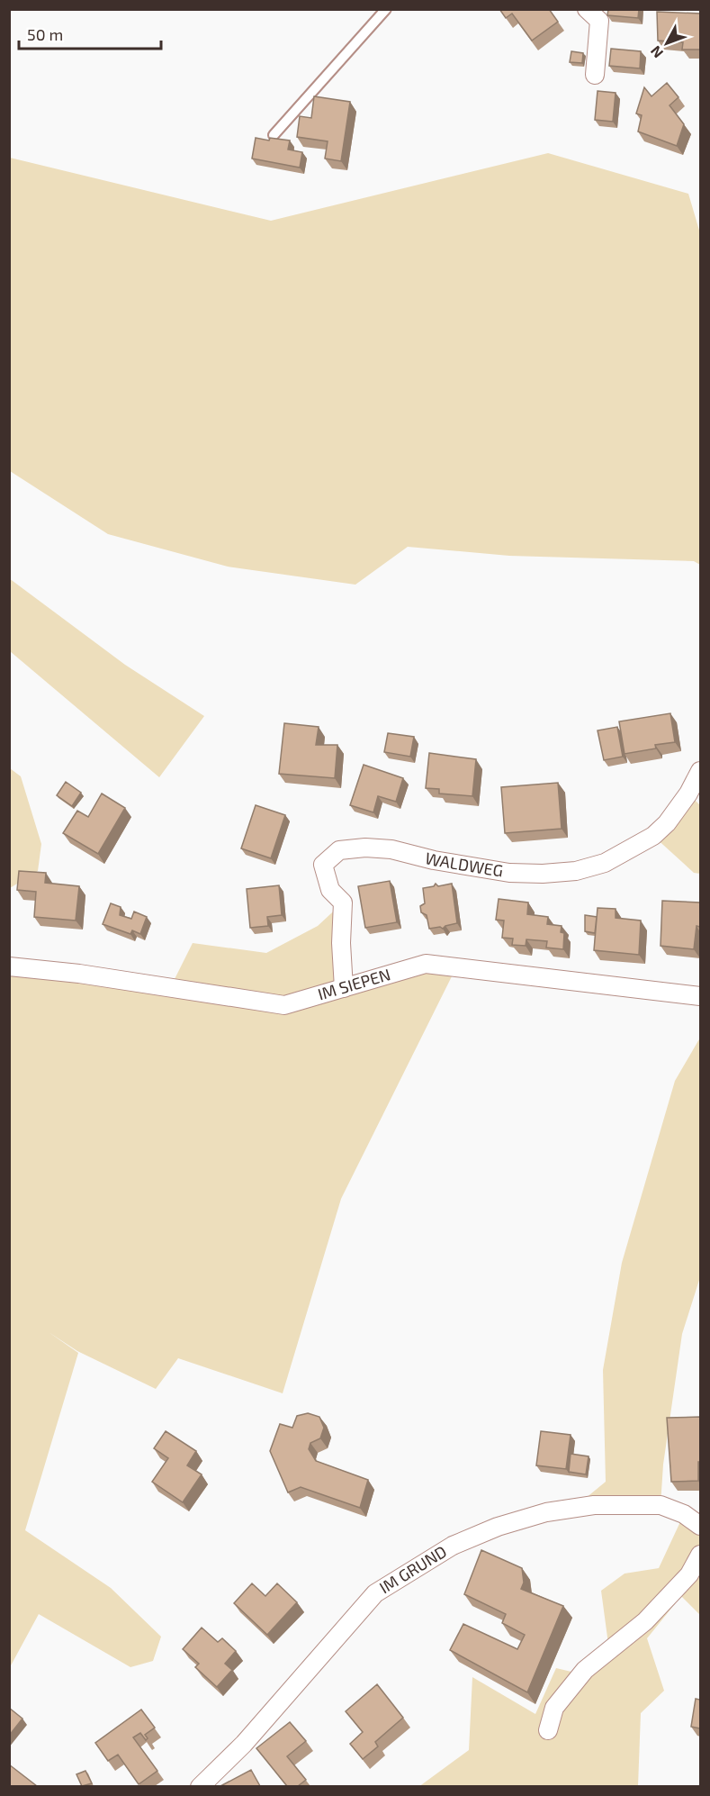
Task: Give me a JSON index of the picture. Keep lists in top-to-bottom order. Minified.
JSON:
{"streets":{"street":["WALDWEG","IM SIEPEN","IM GRUND"]},"crossings":[["WALDWEG","IM SIEPEN"]],"scale_bar":"50 m","north":"bottom left"}
